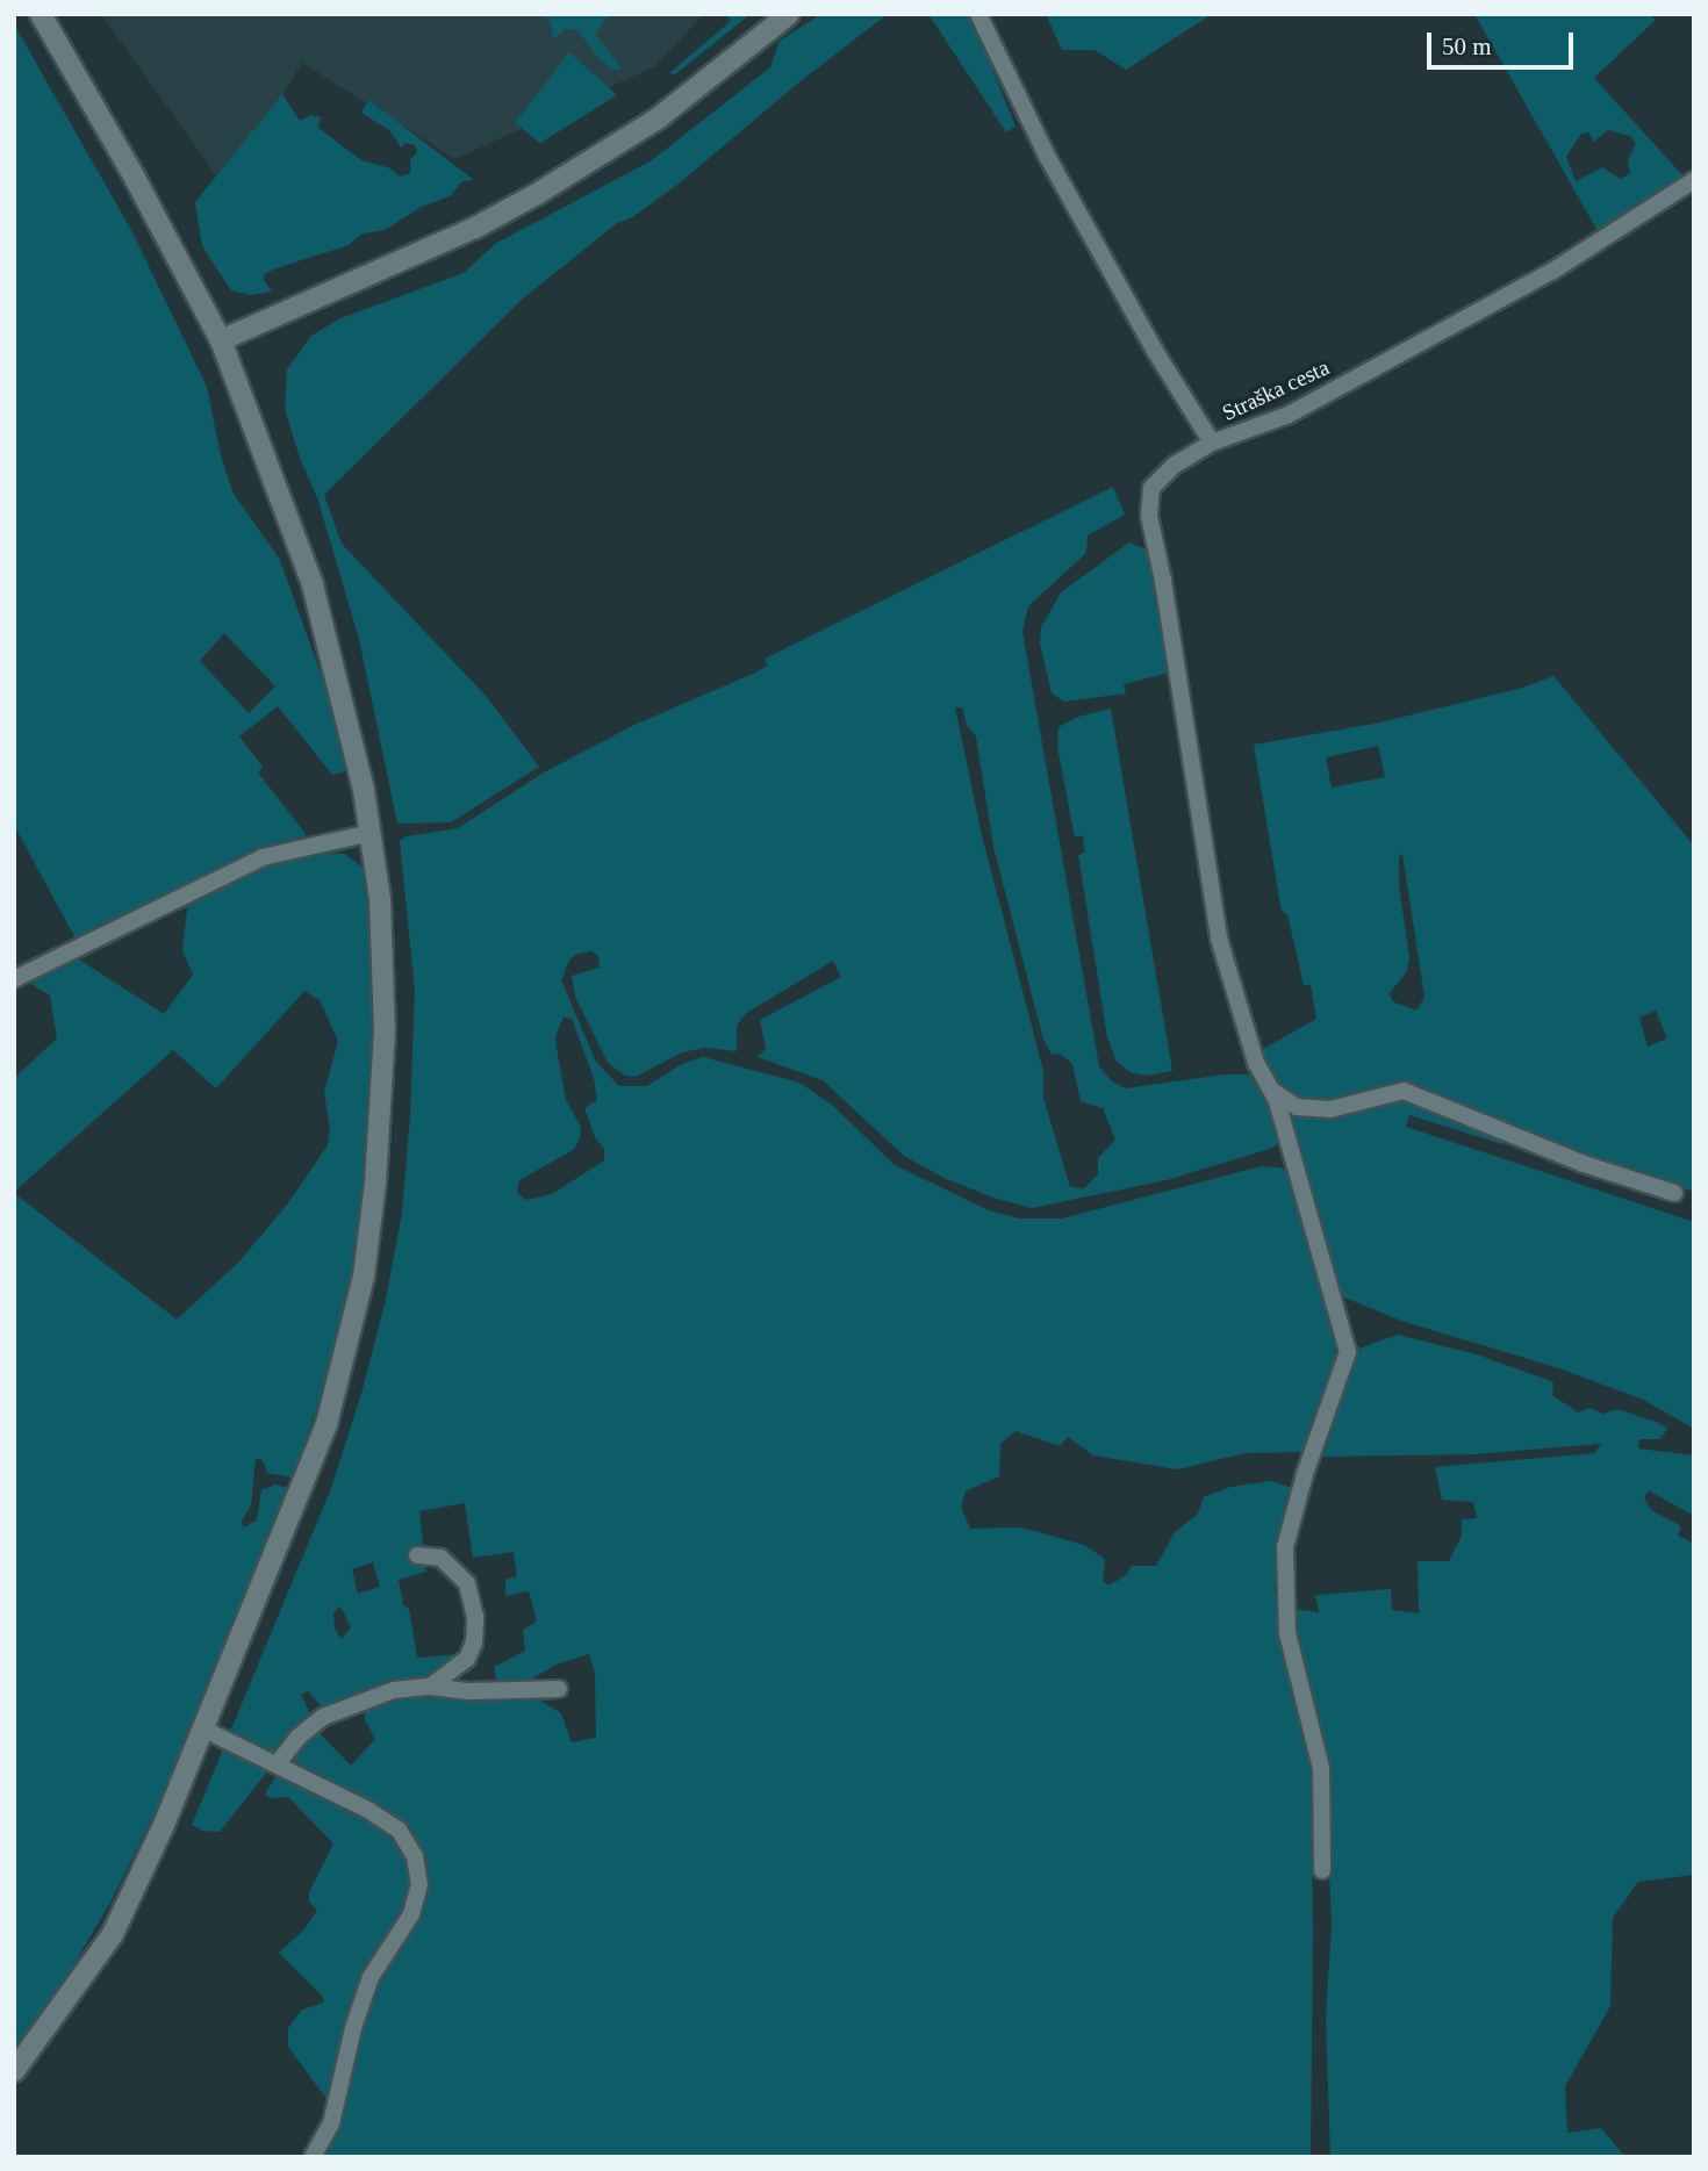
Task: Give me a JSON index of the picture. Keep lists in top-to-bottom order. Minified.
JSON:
{"streets":{"street":["Straška cesta"]},"scale_bar":"50 m"}
